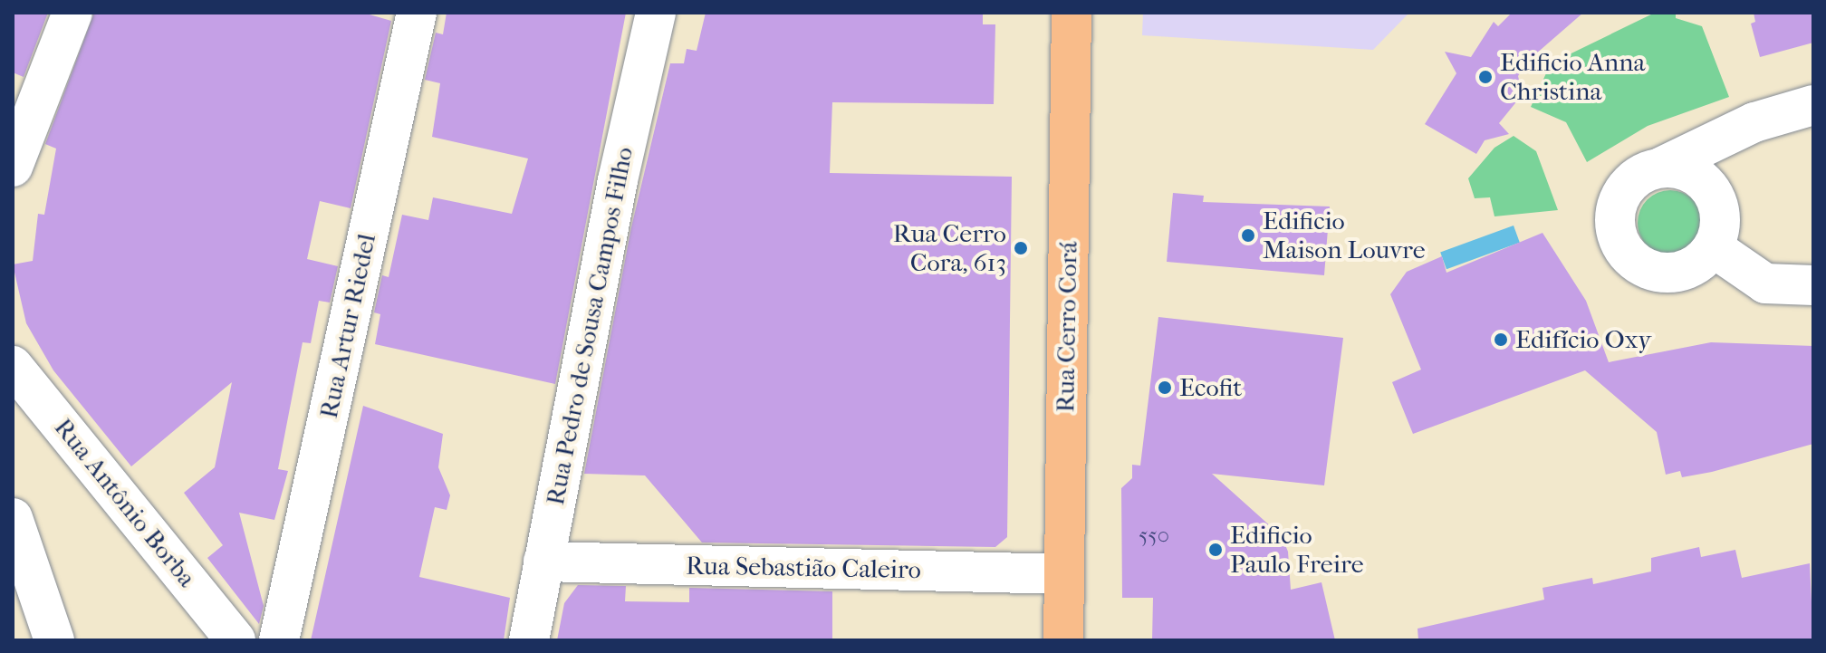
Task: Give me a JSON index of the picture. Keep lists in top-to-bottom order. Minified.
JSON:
{"streets":{"main road":["Rua Cerro Corá"],"street":["Rua Artur Riedel","Rua Pedro de Sousa Campos Filho","Rua Antônio Borba","Rua Sebastião Caleiro"]},"crossings":[["Rua Pedro de Sousa Campos Filho","Rua Sebastião Caleiro"],["Rua Cerro Corá","Rua Sebastião Caleiro"]],"places":["Edificio Anna Christina","Edificio Maison Louvre","Rua Cerro Cora, 613","Edifício Oxy","Ecofit","Edificio Paulo Freire"],"house_numbers":["550"]}
